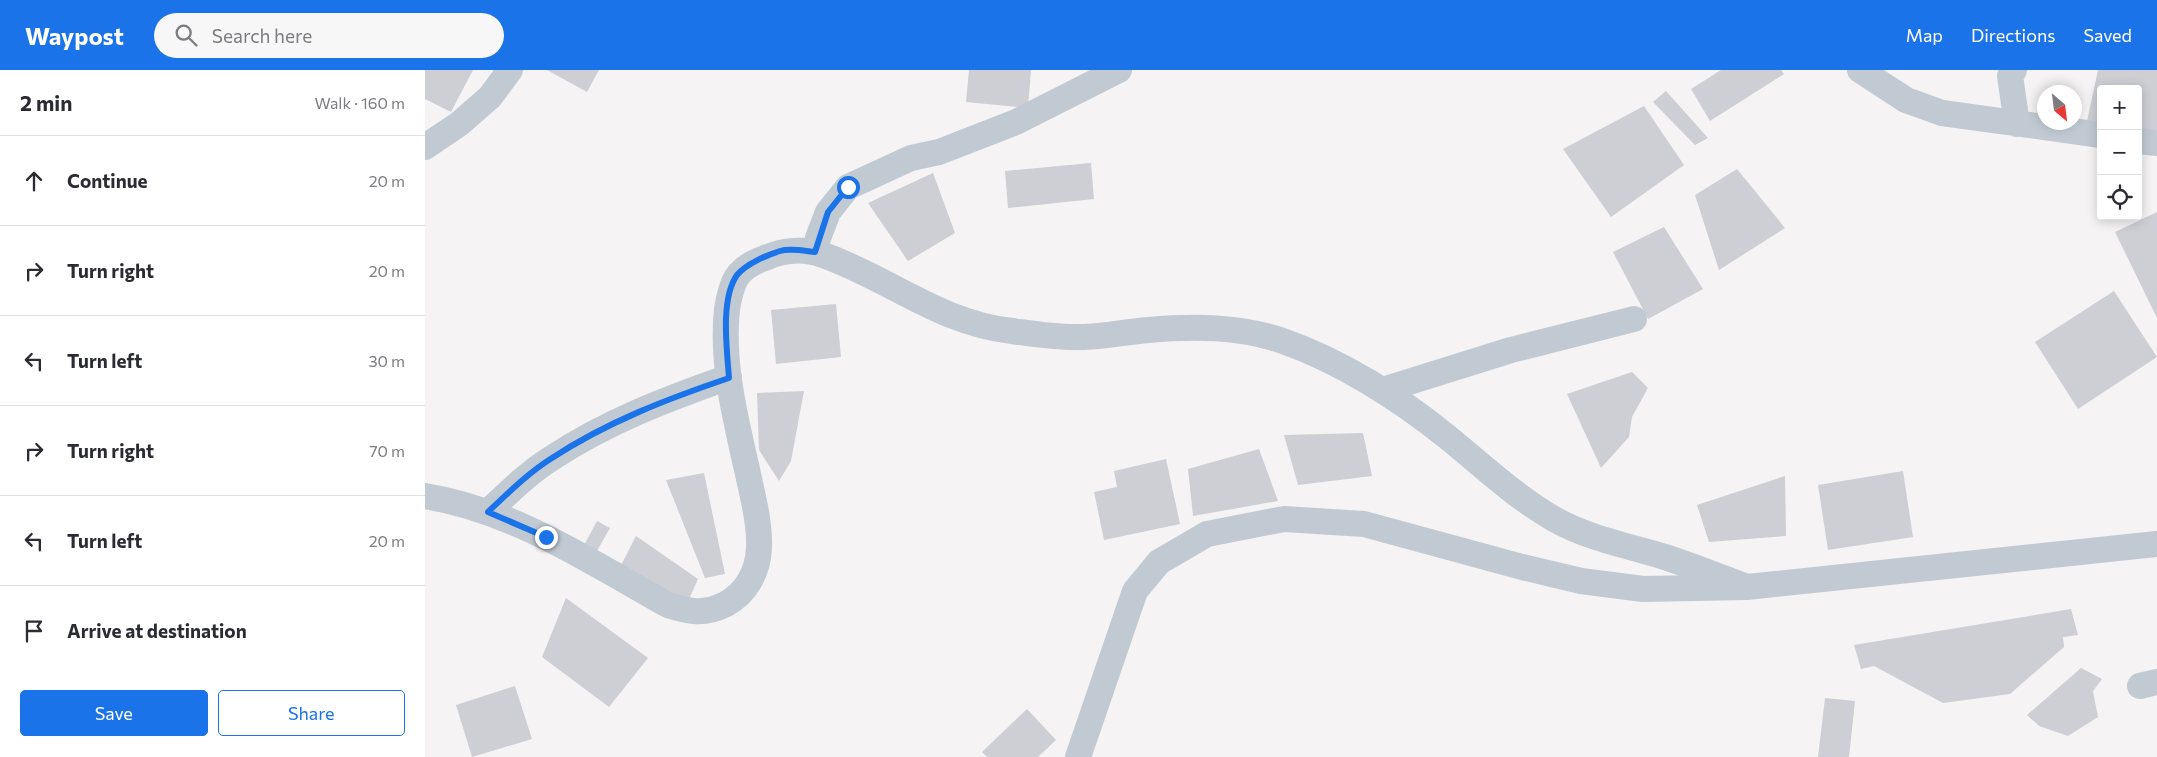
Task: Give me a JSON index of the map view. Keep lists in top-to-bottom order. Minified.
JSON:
{"north":"bottom right","page":{"header":"Waypost","search":"Search here","nav":["Map","Directions","Saved"],"heading":["2 min","Walk · 160 m"],"map_buttons":["+","−"],"list":[["Continue","20 m"],["Turn right","20 m"],["Turn left","30 m"],["Turn right","70 m"],["Turn left","20 m"],"Arrive at destination"],"buttons":["Save","Share"]}}
